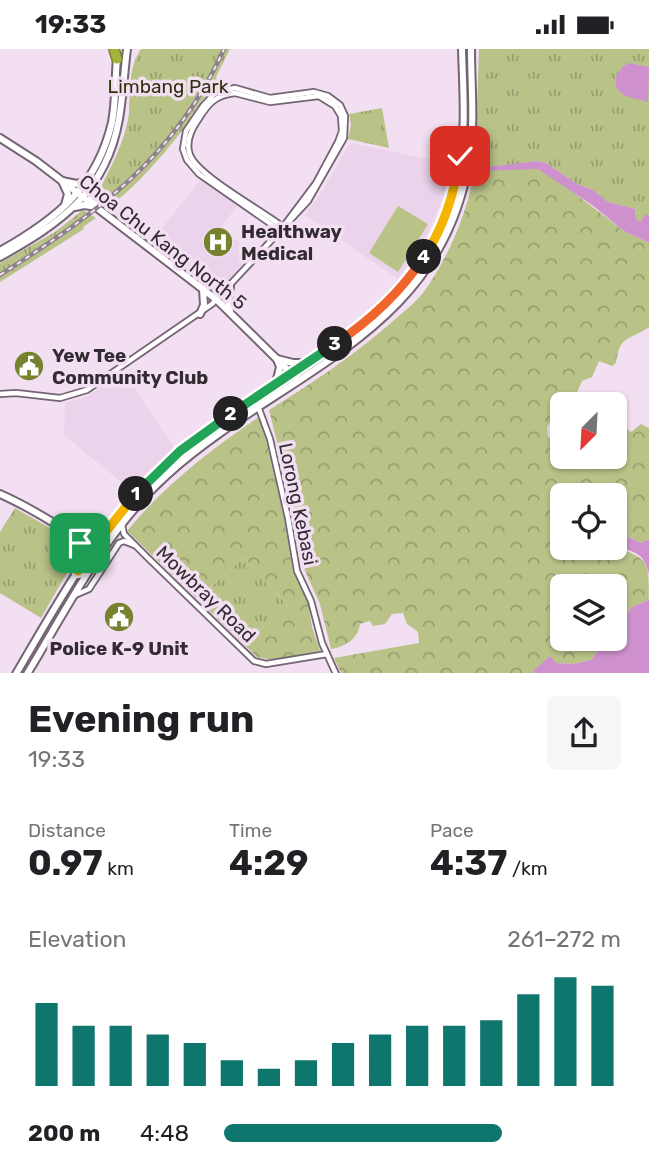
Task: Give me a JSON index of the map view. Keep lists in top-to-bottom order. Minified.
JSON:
{"streets":{"main road":["Choa Chu Kang North 5"],"street":["Lorong Kebasi","Mowbray Road"]},"crossings":[["Lorong Kebasi","Mowbray Road"]],"parks":["Limbang Park"],"places":{"hospital":["Healthway Medical"],"public building":["Yew Tee Community Club","Police K-9 Unit"]},"north":"bottom left","page":{"status":"19:33","pins":["4","3","2","1"],"heading":["Evening run","19:33"],"stats":[["Distance","0.97 km"],["Time","4:29"],["Pace","4:37 /km"]],"chart":["Elevation","261–272 m"],"list":[{"name":"200 m","note":"4:48"}]}}
